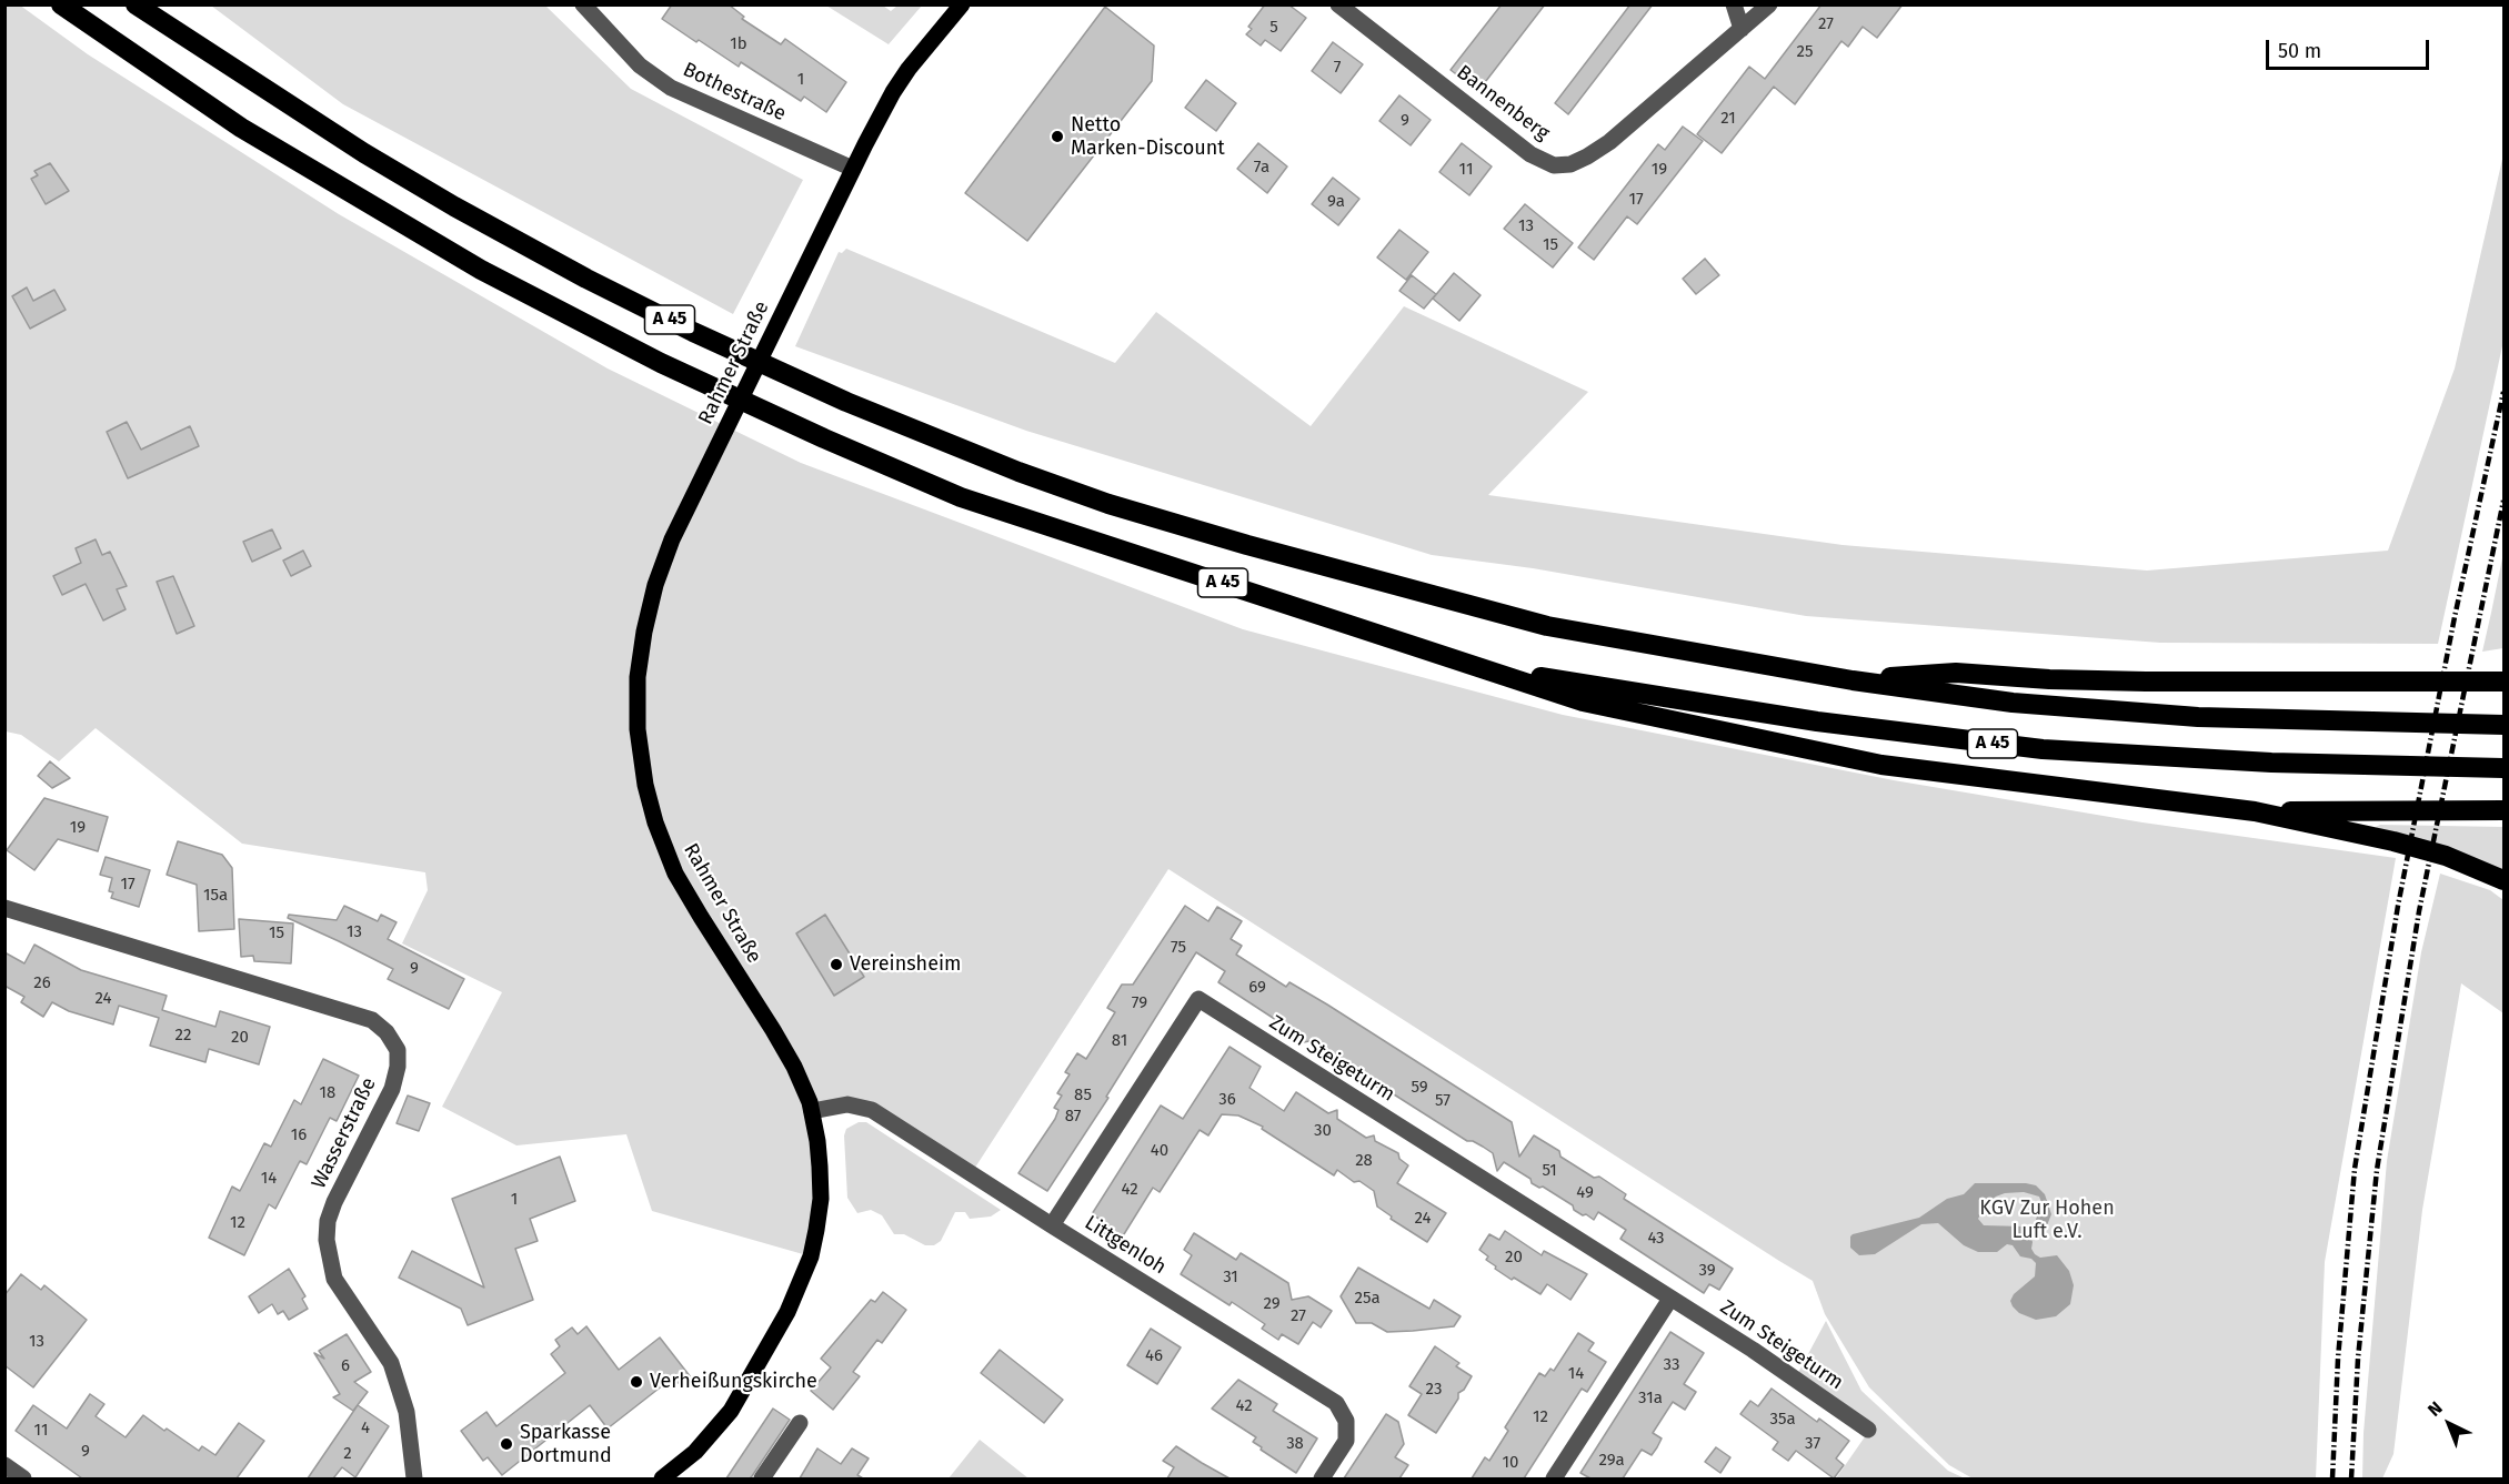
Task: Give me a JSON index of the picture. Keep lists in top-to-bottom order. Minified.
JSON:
{"streets":{"highway":["A 45"],"main road":["Rahmer Straße"],"street":["Bothestraße","Bannenberg","Zum Steigeturm","Wasserstraße","Littgenloh"]},"crossings":[["Bothestraße","Rahmer Straße"],["Rahmer Straße","Littgenloh"],["Zum Steigeturm","Littgenloh"]],"parks":["KGV Zur Hohen Luft e.V."],"places":["Netto Marken-Discount","Vereinsheim","Verheißungskirche","Sparkasse Dortmund"],"house_numbers":["27","5","1b","25","7","1","21","9","7a","11","19","17","9a","13","15","19","17","15a","13","15","75","9","26","69","24","79","22","20","81","59","18","85","36","57","87","30","16","40","28","51","14","42","49","1","24","12","43","20","39","31","25a","29","27","13","46","33","6","14","23","31a","42","12","35a","4","11","38","37","9","2","29a","10"],"scale_bar":"50 m","north":"top left"}
